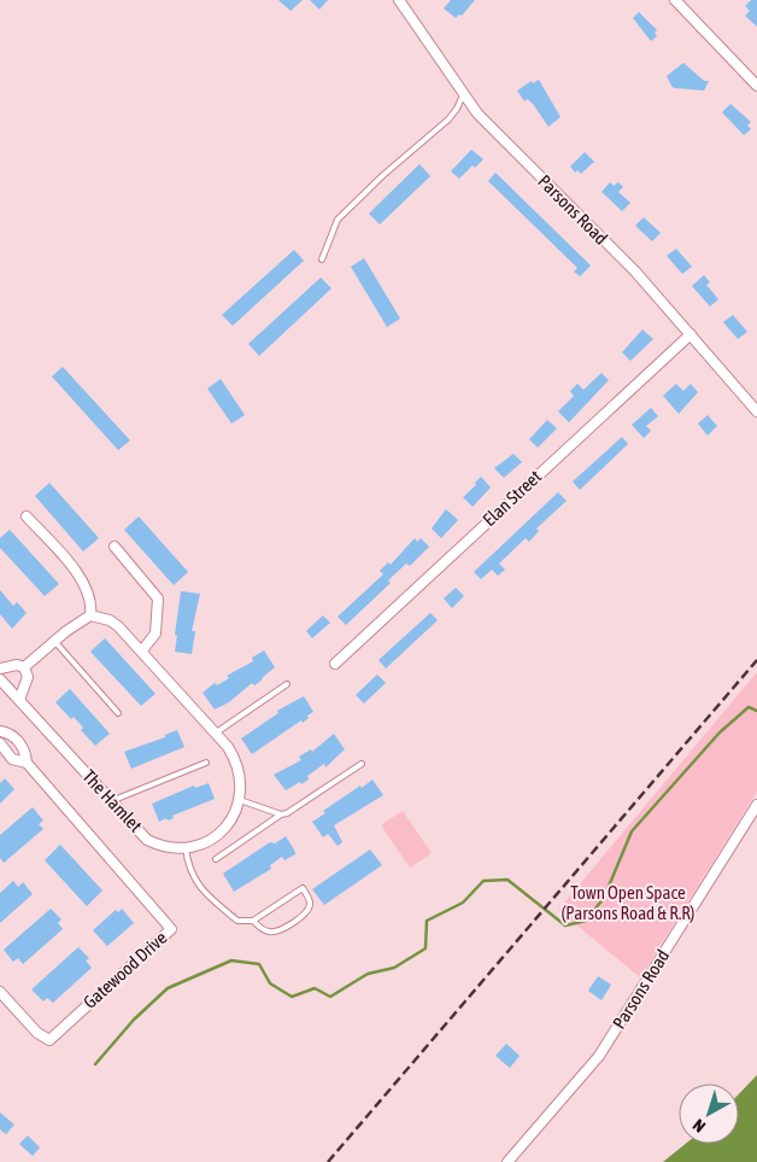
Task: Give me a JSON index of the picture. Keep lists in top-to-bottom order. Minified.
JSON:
{"streets":{"street":["Parsons Road","Elan Street","The Hamlet","Gatewood Drive"]},"crossings":[["Parsons Road","Elan Street"]],"parks":["Town Open Space (Parsons Road & R.R)"],"north":"bottom left"}
